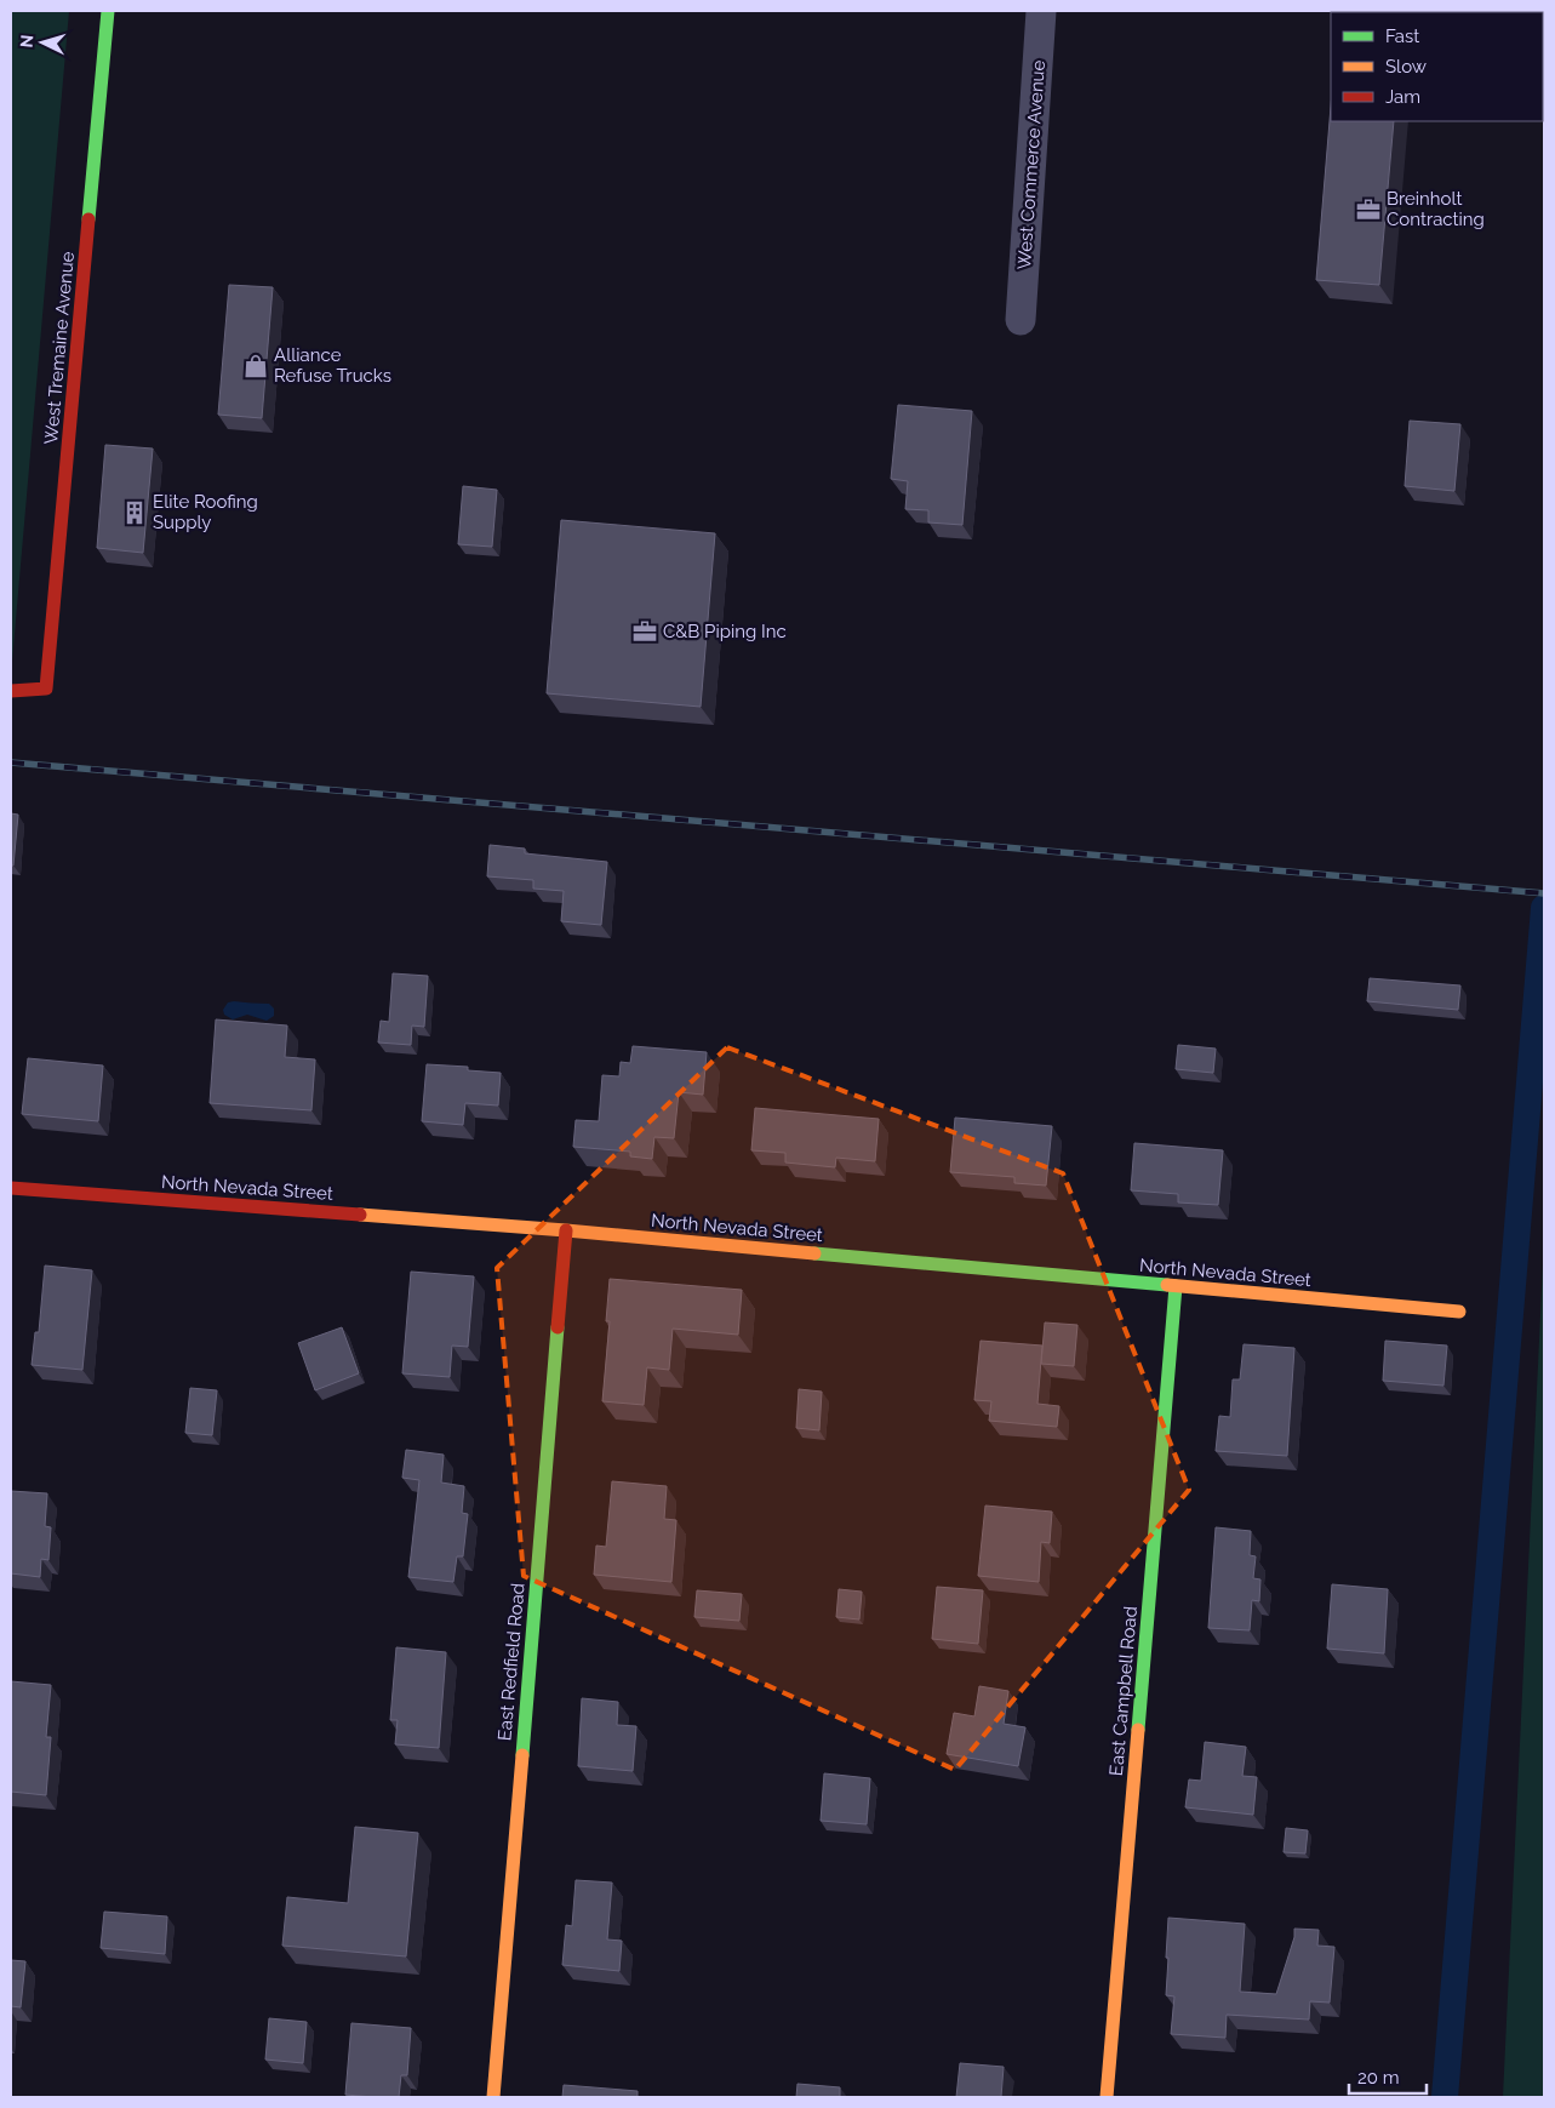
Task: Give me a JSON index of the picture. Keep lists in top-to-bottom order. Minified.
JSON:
{"streets":{"street":["West Commerce Avenue","West Tremaine Avenue","North Nevada Street","East Redfield Road","East Campbell Road"]},"crossings":[["North Nevada Street","East Redfield Road"],["North Nevada Street","East Campbell Road"]],"places":{"office":["Breinholt Contracting","C&B Piping Inc"],"shop":["Alliance Refuse Trucks"],"building":["Elite Roofing Supply"]},"legend":["Fast","Slow","Jam"],"scale_bar":"20 m","north":"left"}
